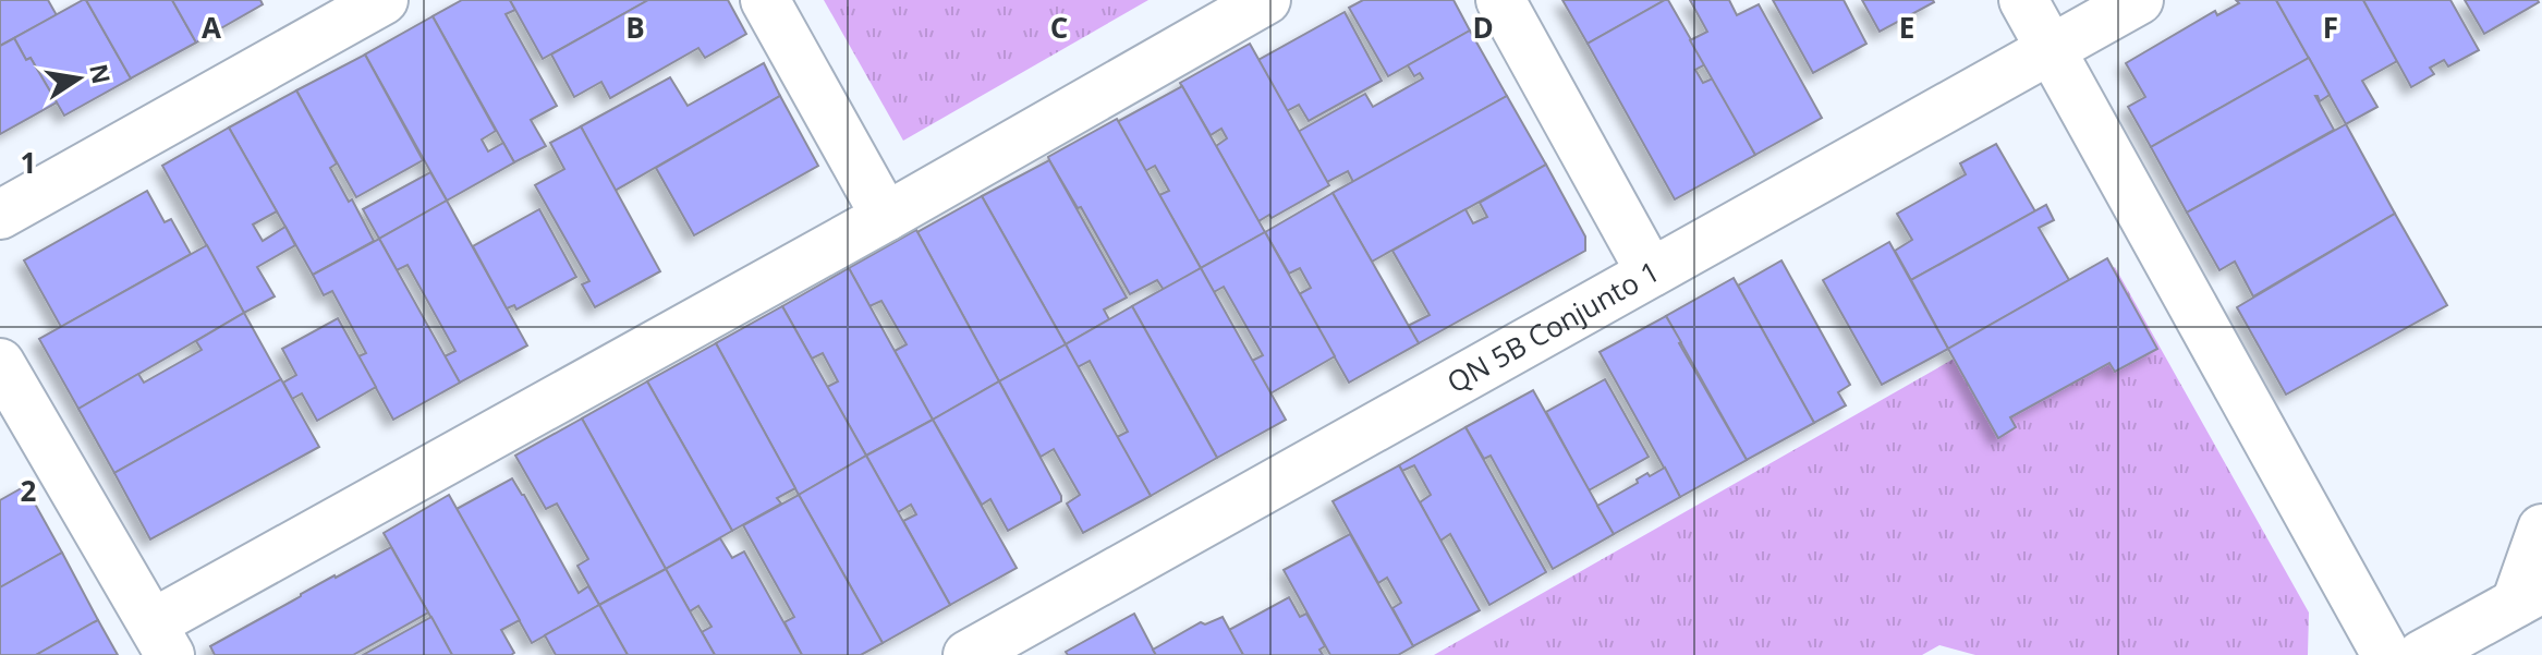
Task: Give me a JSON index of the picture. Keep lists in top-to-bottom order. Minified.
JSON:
{"streets":{"street":["QN 5B Conjunto 1"]},"north":"right","grid":{"columns":["A","B","C","D","E","F"],"rows":["1","2"]}}
